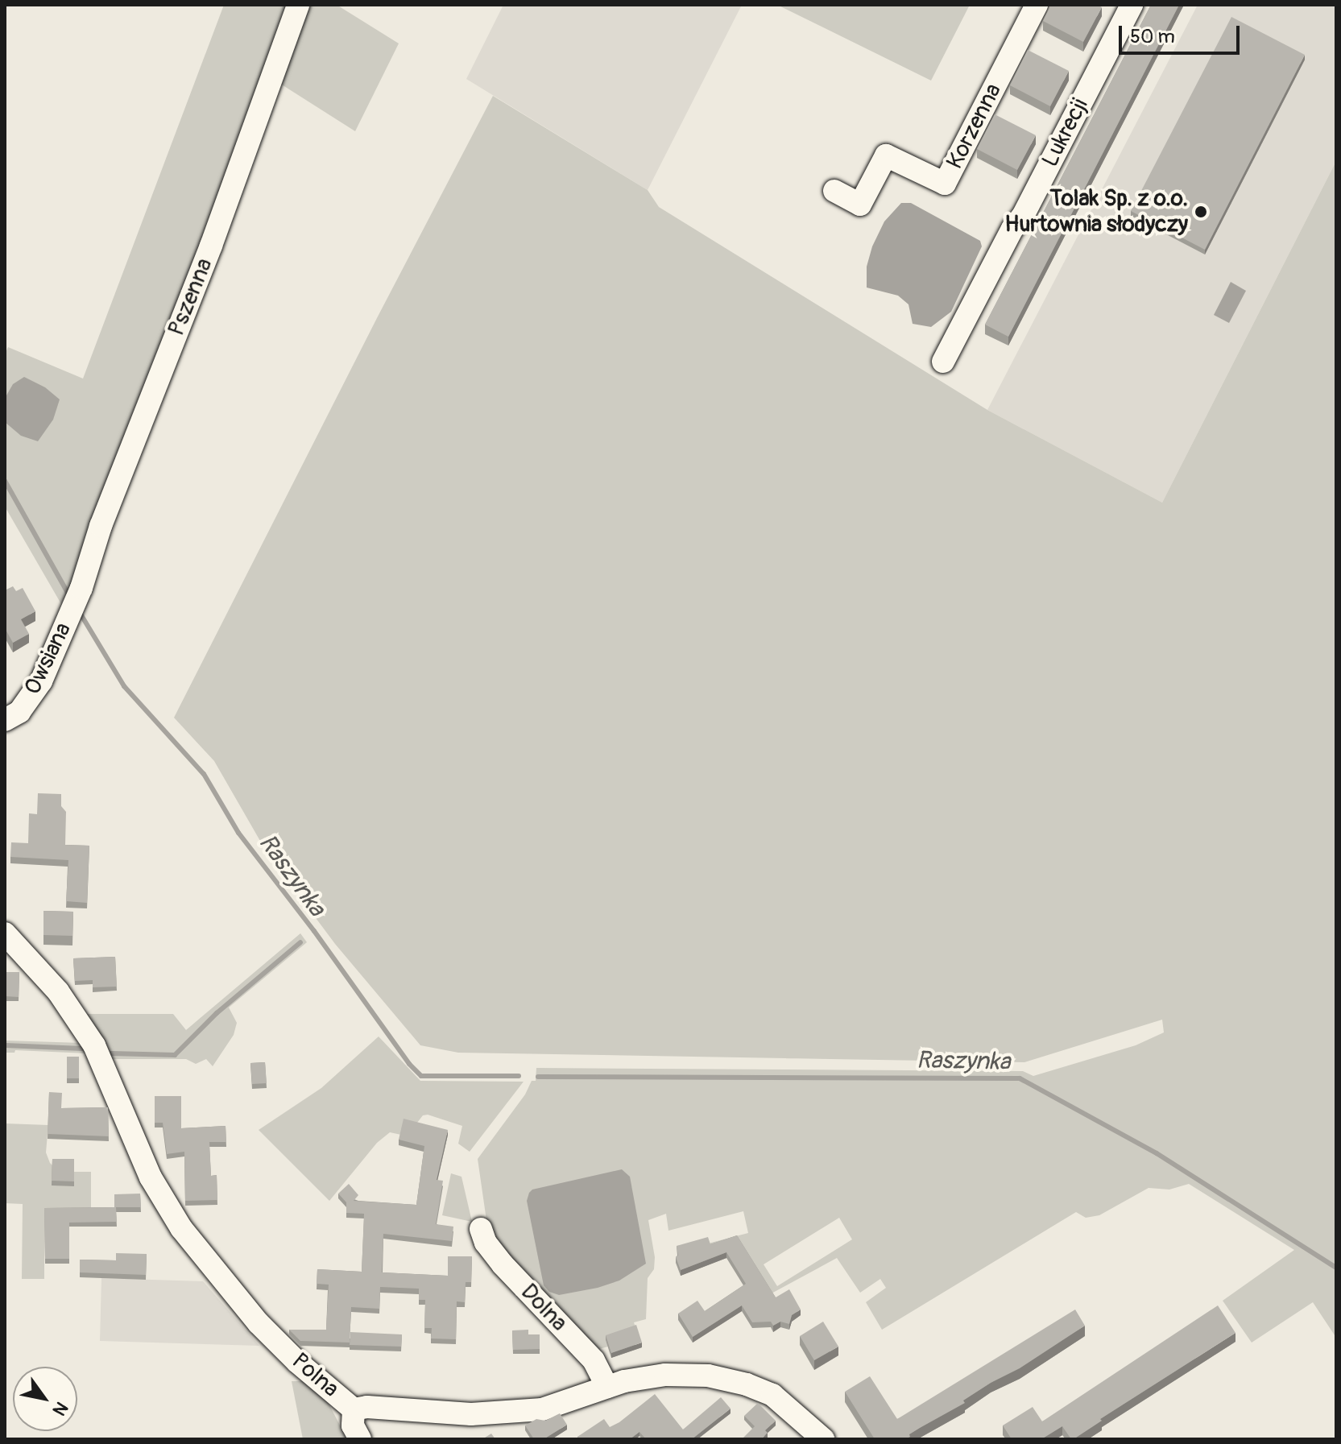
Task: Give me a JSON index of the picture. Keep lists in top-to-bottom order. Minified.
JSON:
{"streets":{"street":["Korzenna","Lukrecji","Pszenna","Owsiana","Dolna","Polna"]},"crossings":[["Pszenna","Owsiana"],["Dolna","Polna"]],"water":["Raszynka"],"places":["Tolak Sp. z o.o. Hurtownia słodyczy"],"scale_bar":"50 m","north":"bottom right"}
